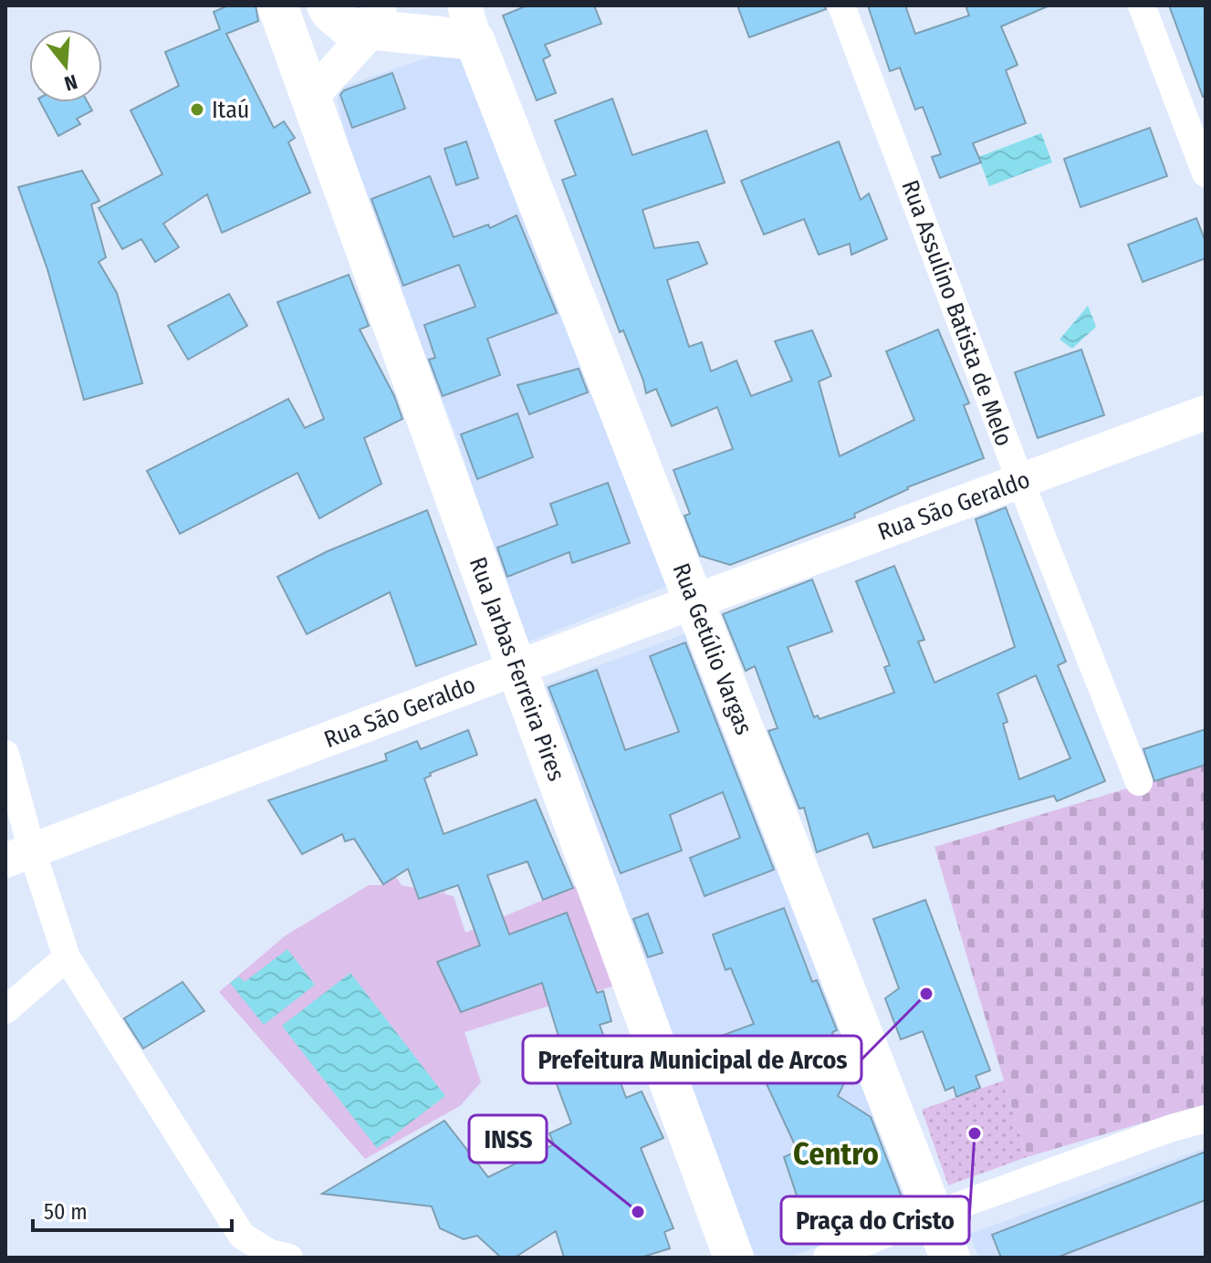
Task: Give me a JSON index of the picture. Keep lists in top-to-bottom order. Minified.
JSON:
{"streets":{"main road":["Rua Getúlio Vargas","Rua Jarbas Ferreira Pires"],"street":["Rua Assulino Batista de Melo","Rua São Geraldo"]},"crossings":[["Rua Assulino Batista de Melo","Rua São Geraldo"],["Rua São Geraldo","Rua Getúlio Vargas"],["Rua São Geraldo","Rua Jarbas Ferreira Pires"]],"districts":["Centro"],"places":["Itaú","Prefeitura Municipal de Arcos","Praça do Cristo","INSS"],"scale_bar":"50 m","north":"bottom"}
